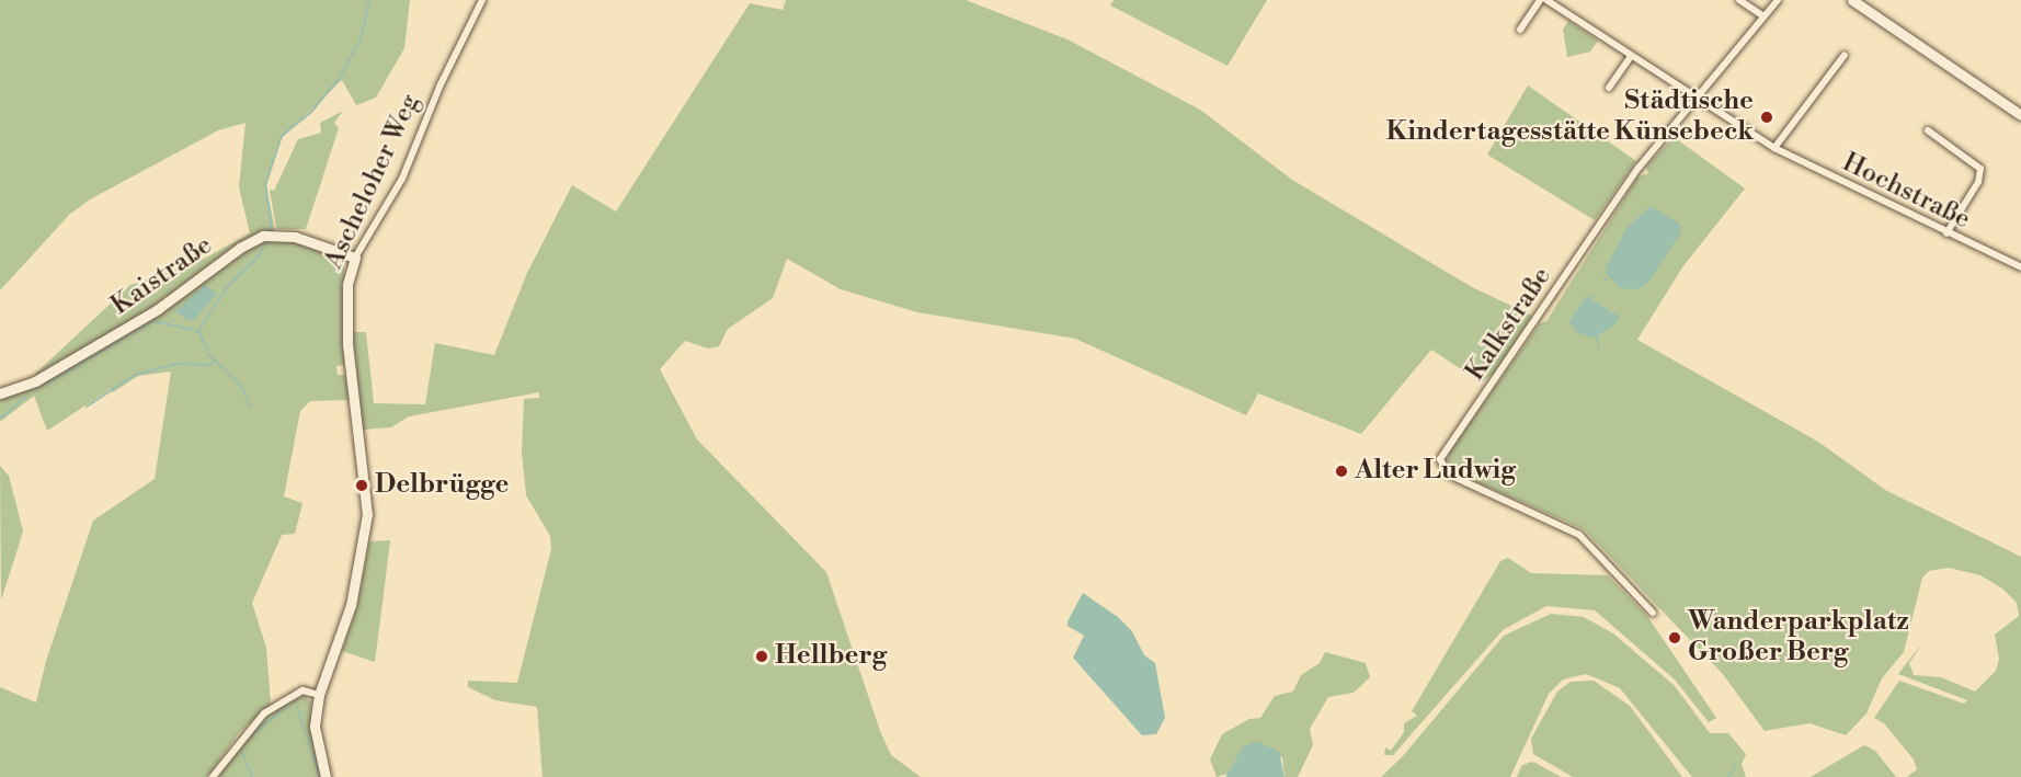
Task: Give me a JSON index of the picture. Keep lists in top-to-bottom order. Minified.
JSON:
{"streets":{"street":["Ascheloher Weg","Hochstraße","Kaistraße","Kalkstraße"]},"crossings":[["Ascheloher Weg","Kaistraße"],["Hochstraße","Kalkstraße"]],"places":["Städtische Kindertagesstätte Künsebeck","Alter Ludwig","Delbrügge","Wanderparkplatz Großer Berg","Hellberg"]}
